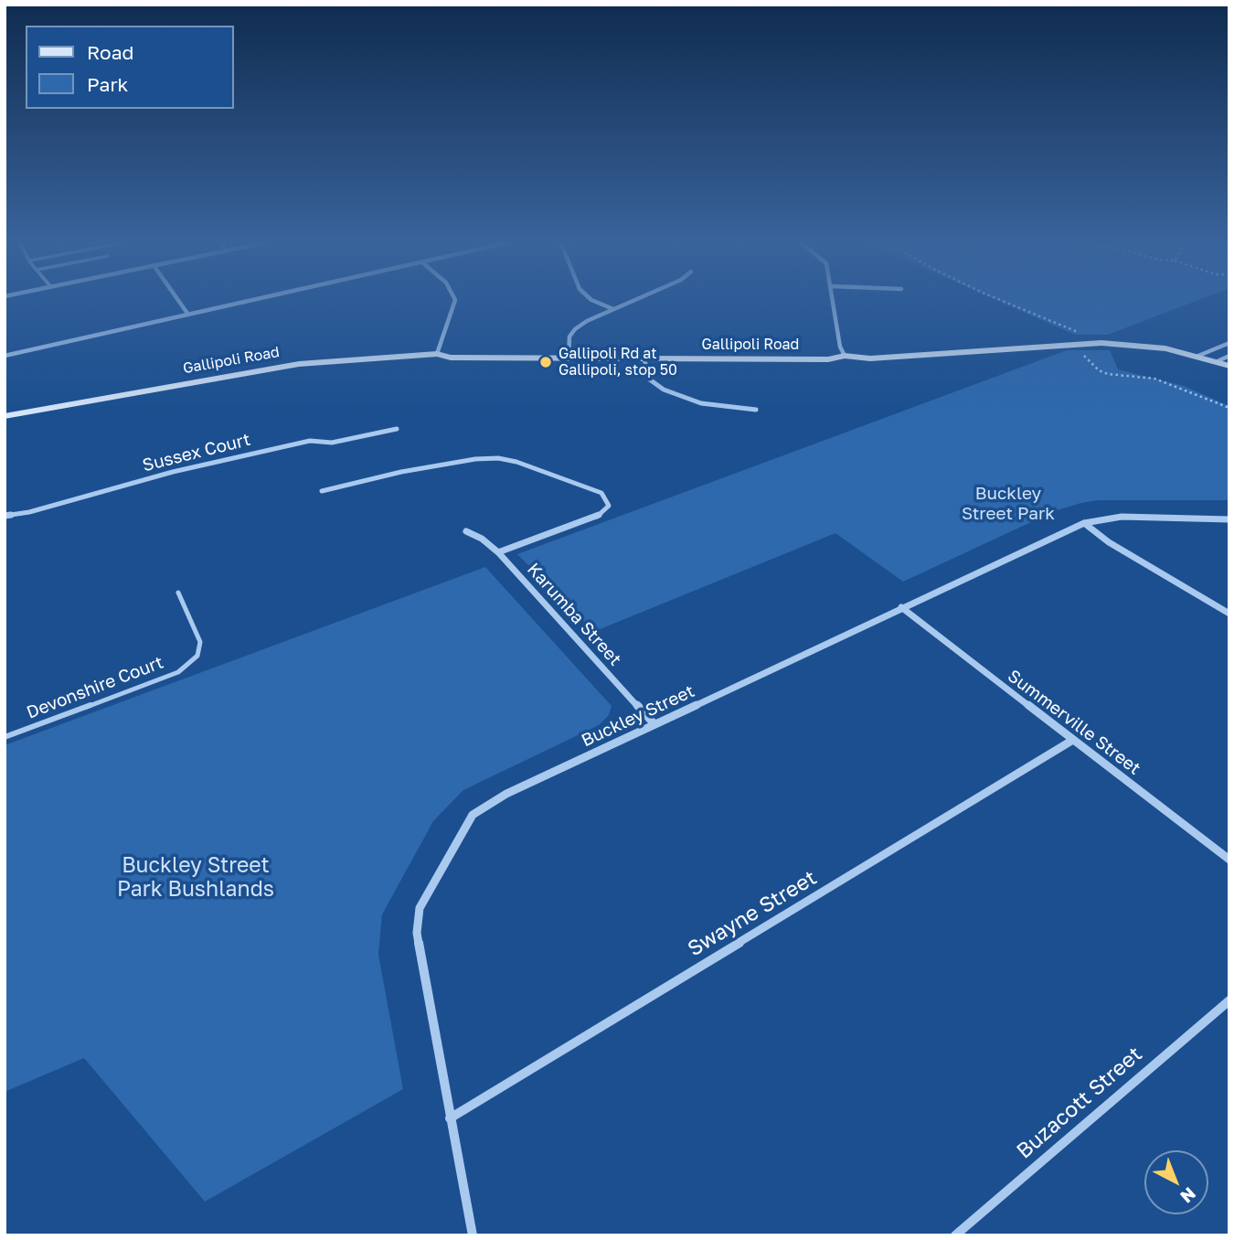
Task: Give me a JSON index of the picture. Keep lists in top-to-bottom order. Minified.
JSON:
{"streets":{"street":["Gallipoli Road","Sussex Court","Karumba Street","Buckley Street","Summerville Street","Swayne Street","Buzacott Street"],"lane":["Devonshire Court"]},"crossings":[["Karumba Street","Buckley Street"],["Buckley Street","Summerville Street"],["Buckley Street","Swayne Street"],["Summerville Street","Swayne Street"]],"parks":["Buckley Street Park","Buckley Street Park Bushlands"],"places":["Gallipoli Rd at Gallipoli, stop 50"],"legend":["Road","Park"],"north":"bottom right"}
